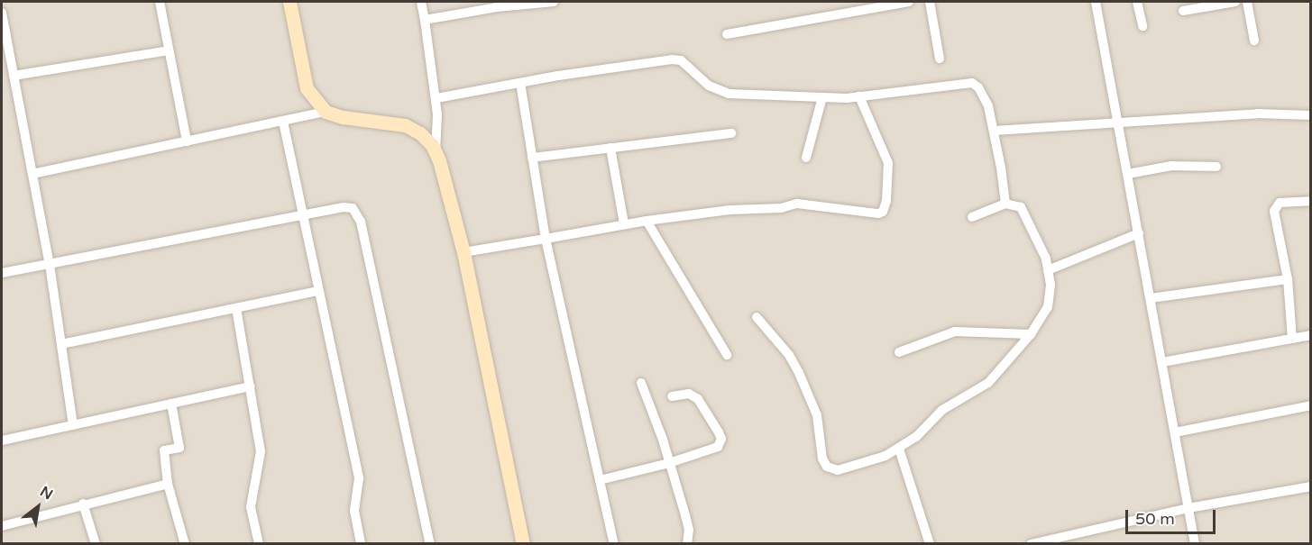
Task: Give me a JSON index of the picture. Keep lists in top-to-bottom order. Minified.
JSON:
{"scale_bar":"50 m","north":"top right"}
